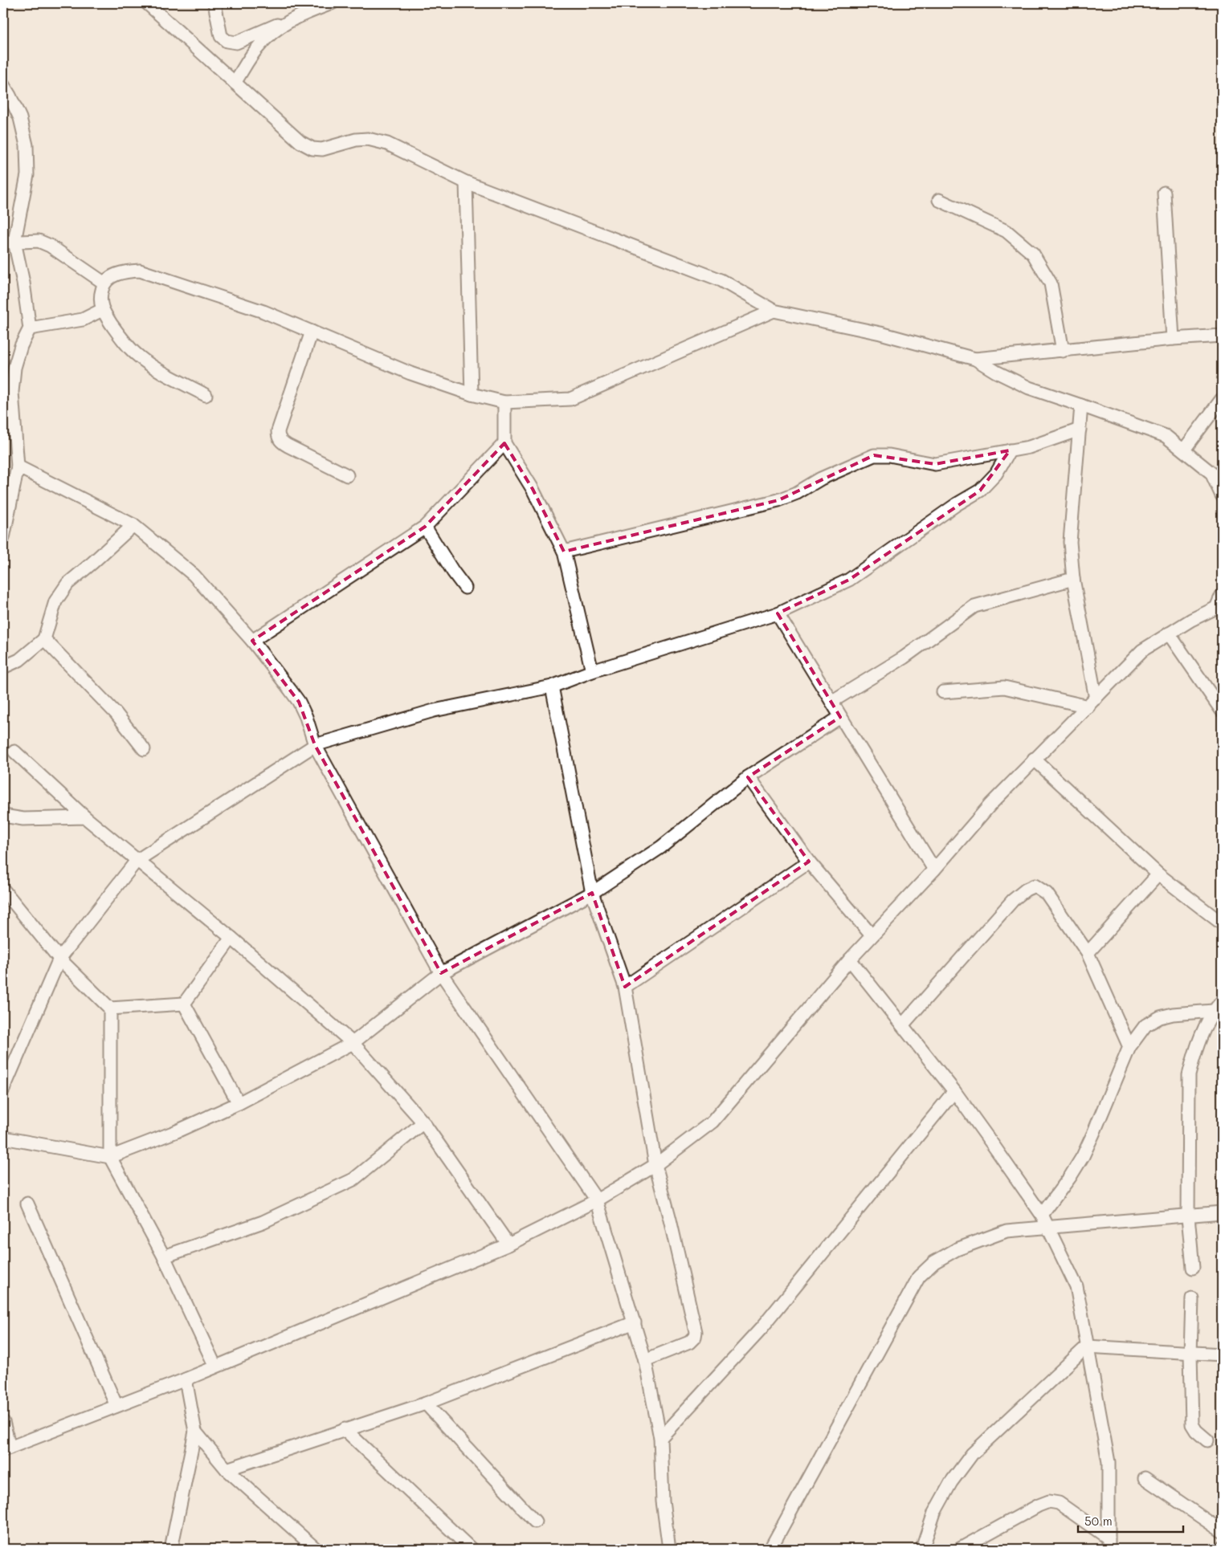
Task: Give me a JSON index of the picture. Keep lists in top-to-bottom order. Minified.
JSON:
{"scale_bar":"50 m"}
